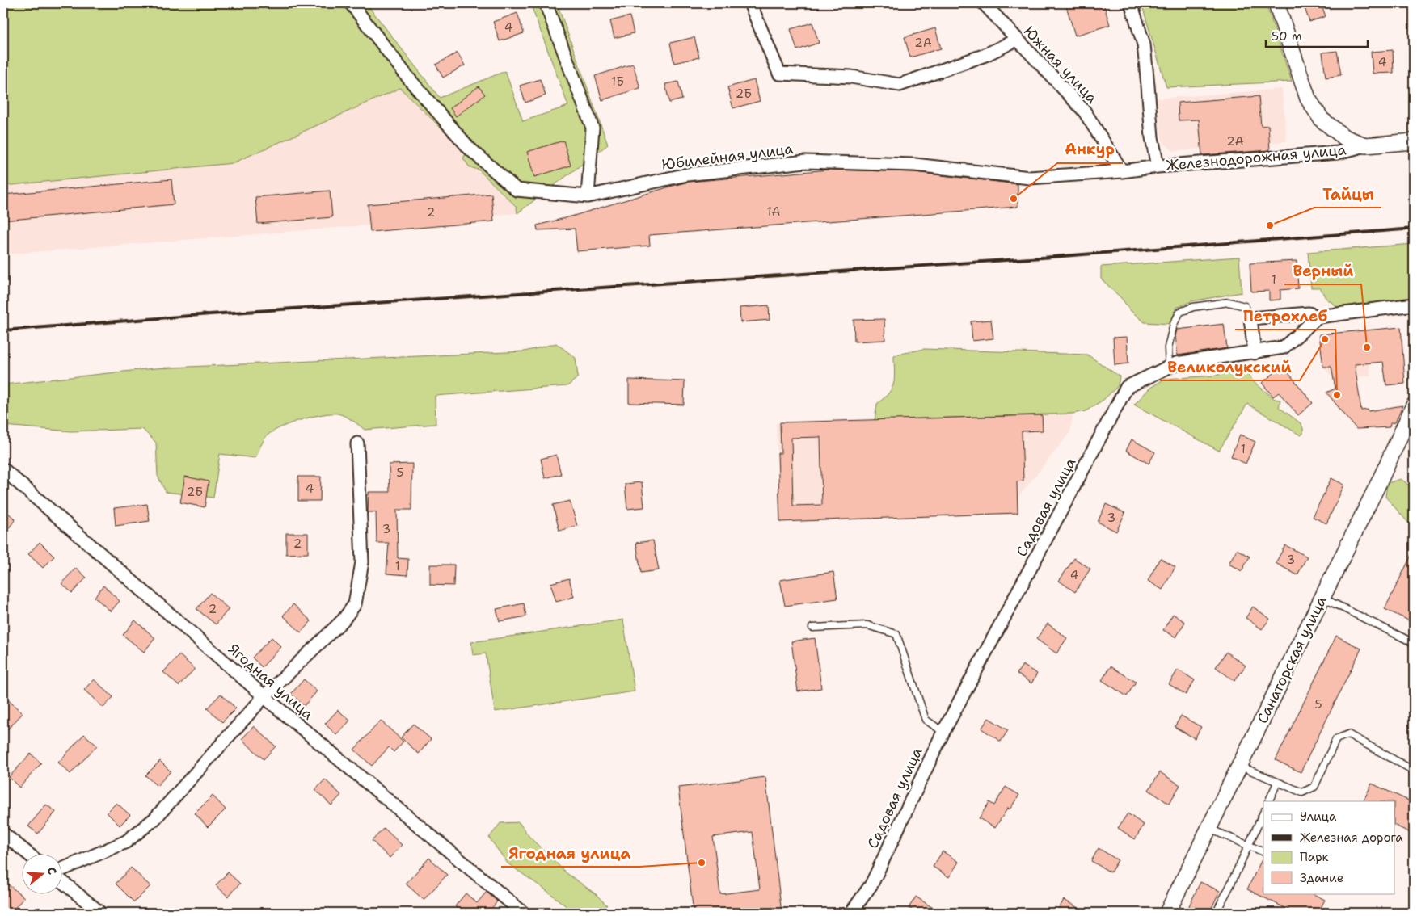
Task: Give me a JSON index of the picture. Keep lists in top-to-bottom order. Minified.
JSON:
{"streets":{"street":["Южная улица","Юбилейная улица","Железнодорожная улица","Садовая улица","Санаторская улица","Ягодная улица"]},"crossings":[["Южная улица","Юбилейная улица"],["Южная улица","Железнодорожная улица"],["Юбилейная улица","Железнодорожная улица"]],"places":["Анкур","Тайцы","Великолукский","Верный","Петрохлеб","Ягодная улица"],"house_numbers":["4","2А","4","1Б","2Б","2А","1А","2","1","1","5","4","2Б","3","3","2","3","1","4","2","5"],"legend":["Улица","Железная дорога","Парк","Здание"],"scale_bar":"50 m","north":"right"}
